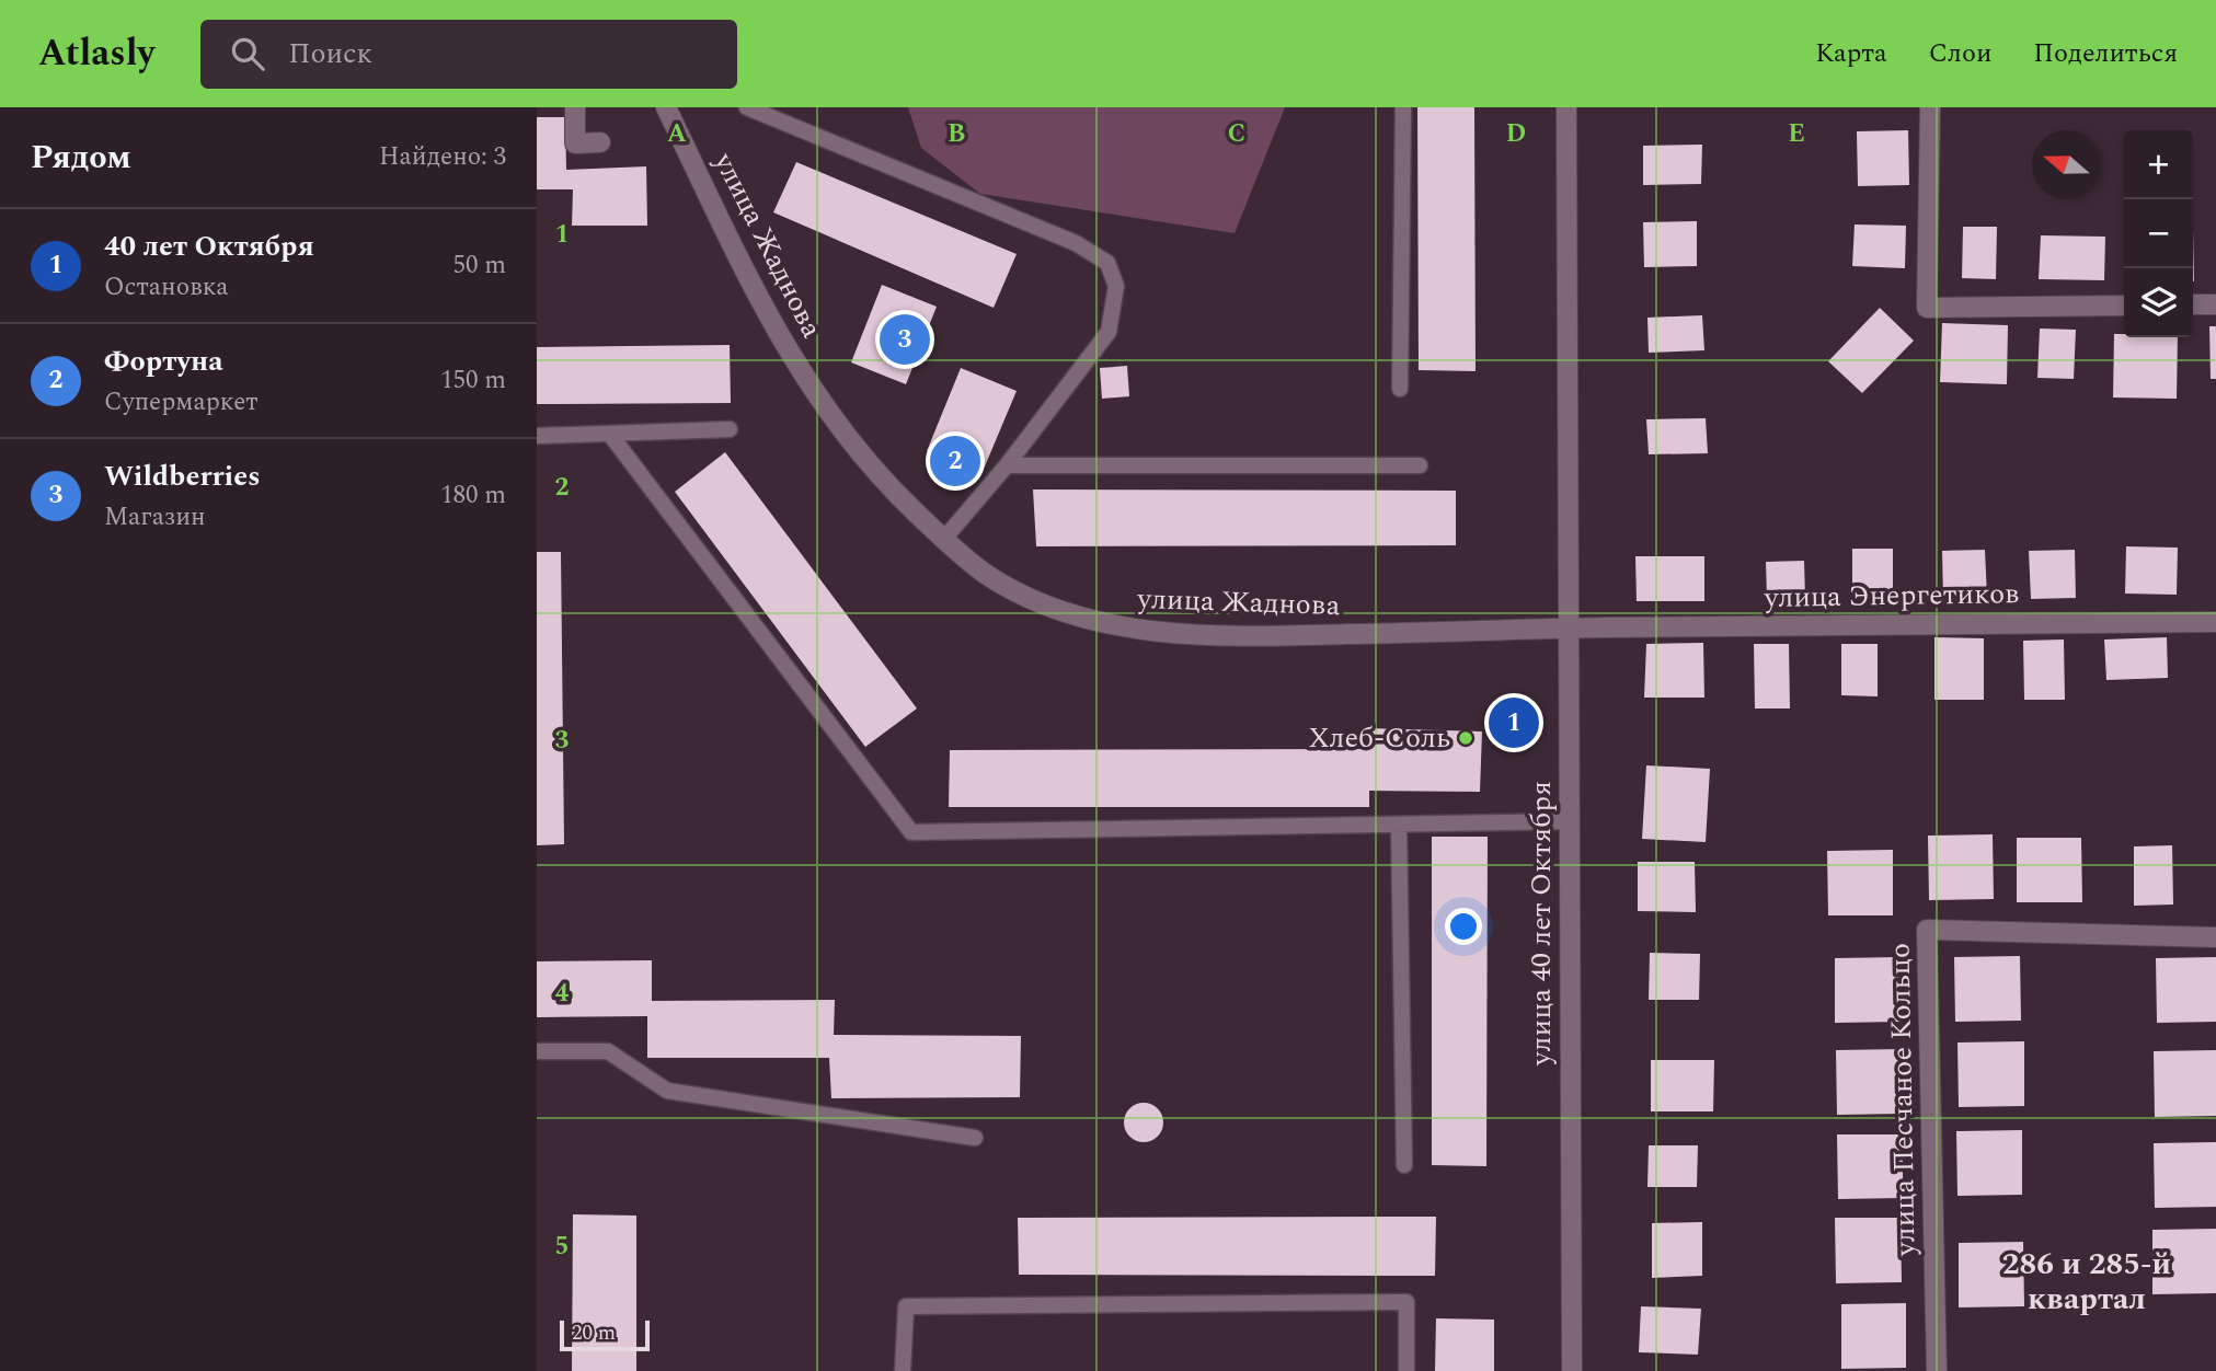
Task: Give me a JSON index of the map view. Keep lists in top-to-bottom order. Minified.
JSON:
{"streets":{"street":["улица Жаднова","улица Энергетиков","улица 40 лет Октября","улица Песчаное Кольцо"]},"crossings":[["улица Жаднова","улица Энергетиков"],["улица Жаднова","улица 40 лет Октября"],["улица Энергетиков","улица 40 лет Октября"]],"districts":["286 и 285-й квартал"],"places":["Хлеб-Соль"],"scale_bar":"20 m","north":"left","page":{"header":"Atlasly","search":"Поиск","nav":["Карта","Слои","Поделиться"],"heading":["Рядом","Найдено: 3"],"map_buttons":["+","−"],"list":[{"mark":"1","name":"40 лет Октября","note":"Остановка","value":"50 m"},{"mark":"2","name":"Фортуна","note":"Супермаркет","value":"150 m"},{"mark":"3","name":"Wildberries","note":"Магазин","value":"180 m"}],"pins":["3","2","1"],"scale":"20 m"},"grid":{"columns":["A","B","C","D","E"],"rows":["1","2","3","4","5"]}}
